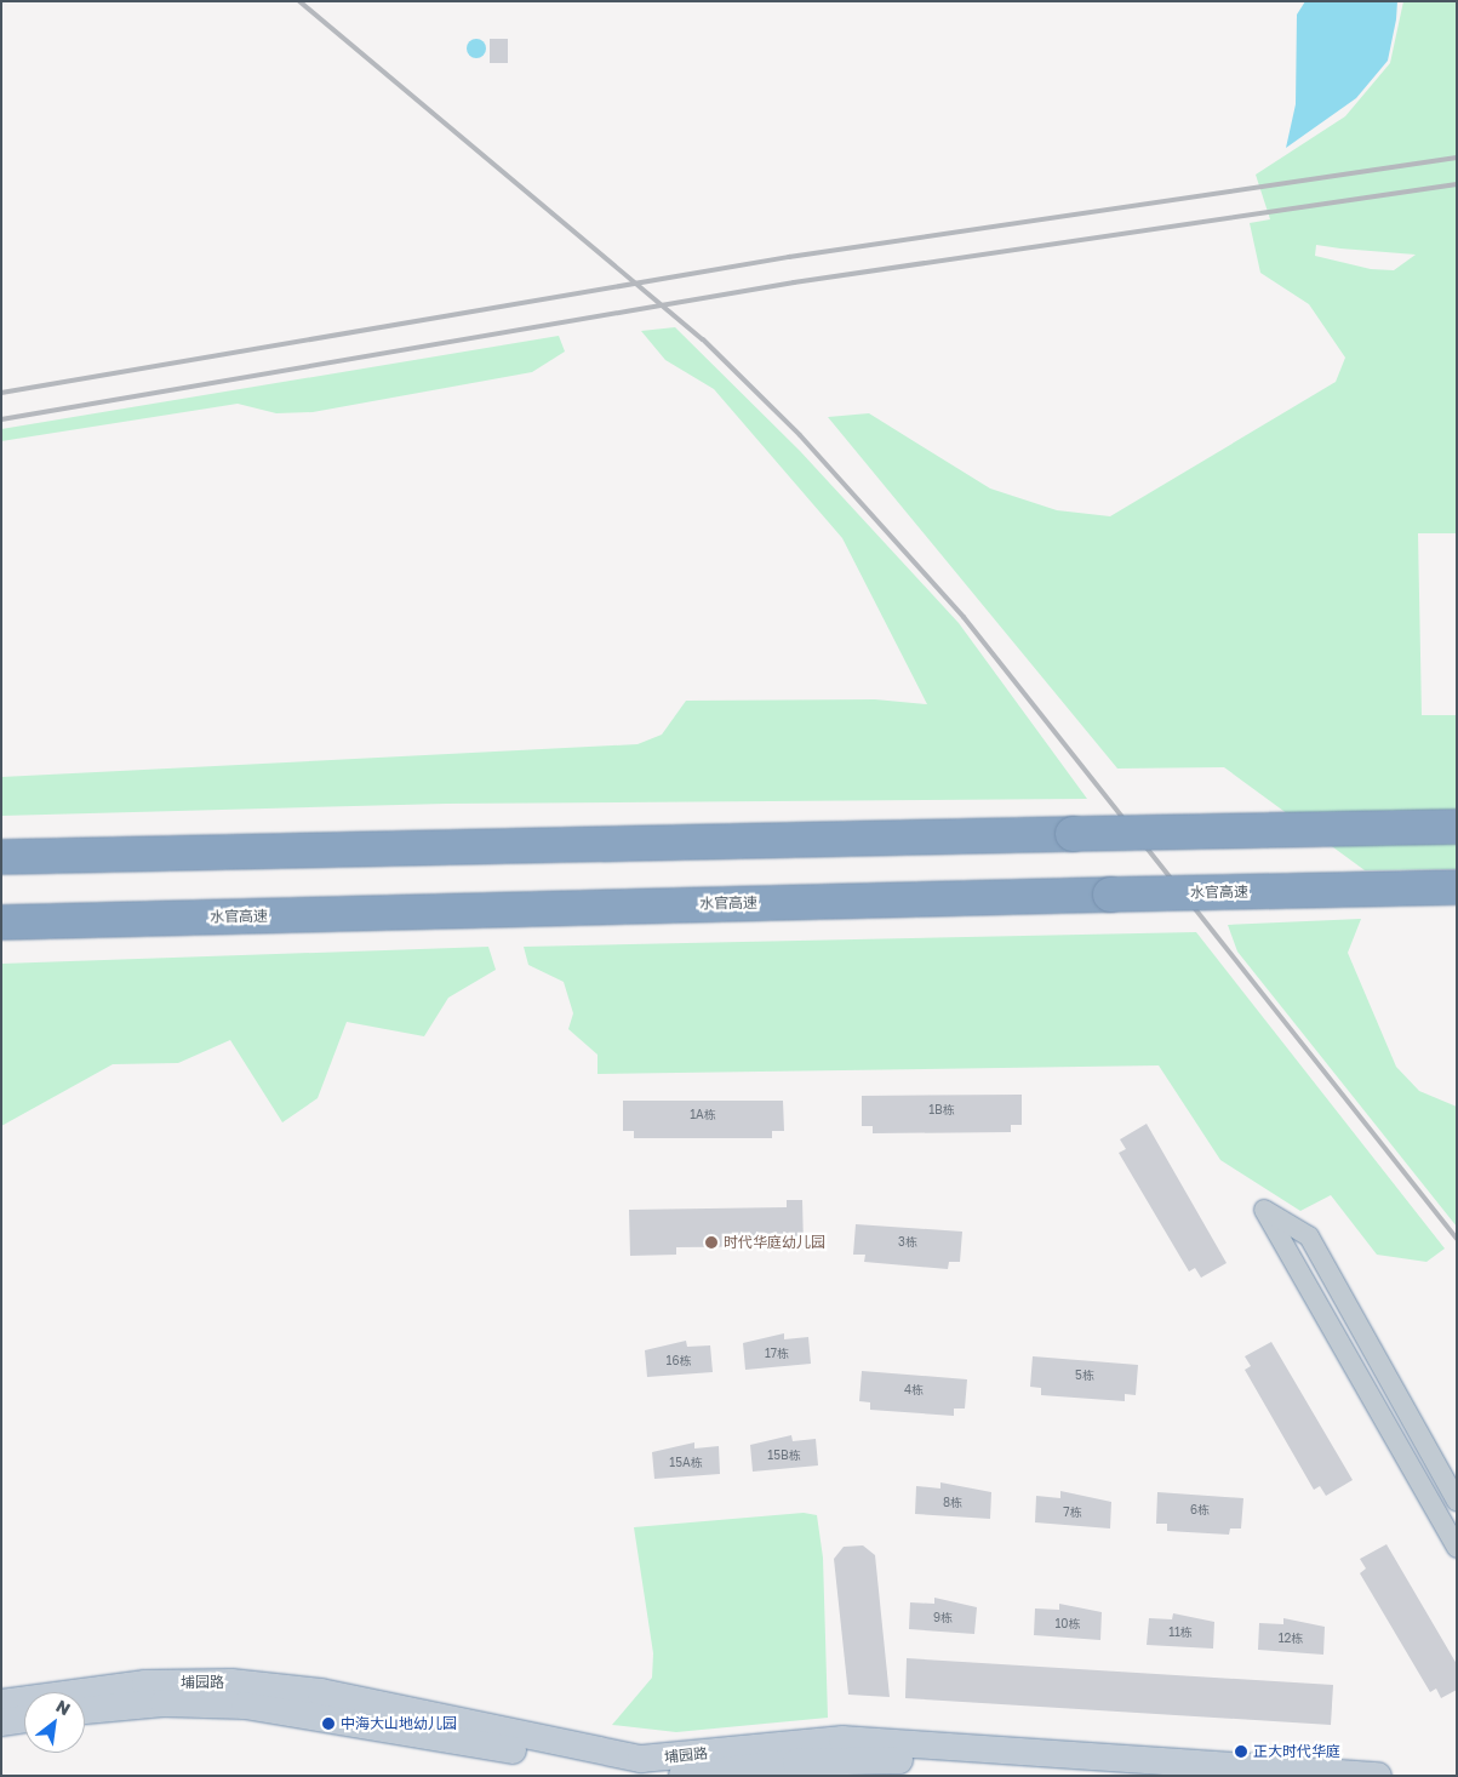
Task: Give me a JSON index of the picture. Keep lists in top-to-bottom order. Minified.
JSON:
{"streets":{"highway":["水官高速"],"street":["埔园路"]},"places":["时代华庭幼儿园","中海大山地幼儿园","正大时代华庭"],"house_numbers":["1B栋","1A栋","3栋","17栋","16栋","5栋","4栋","15B栋","15A栋","8栋","6栋","7栋","9栋","10栋","11栋","12栋"],"north":"top right"}
